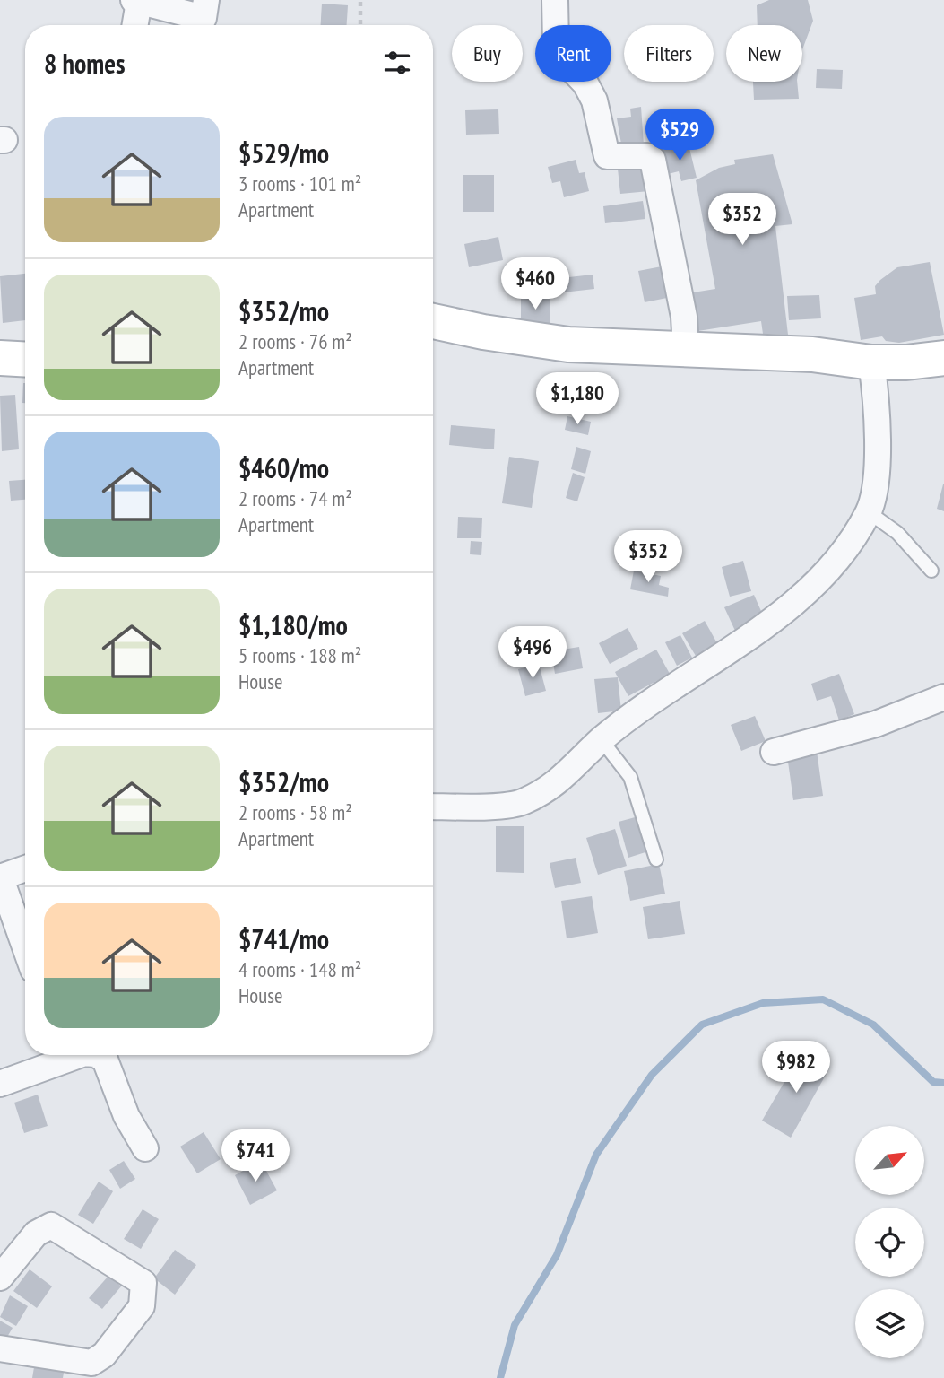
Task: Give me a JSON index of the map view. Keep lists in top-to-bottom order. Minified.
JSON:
{"north":"top right","page":{"chip":["Buy","Rent","Filters","New"],"heading":"8 homes","list":[{"name":"$529/mo","note":"3 rooms · 101 m² · Apartment"},{"name":"$352/mo","note":"2 rooms · 76 m² · Apartment"},{"name":"$460/mo","note":"2 rooms · 74 m² · Apartment"},{"name":"$1,180/mo","note":"5 rooms · 188 m² · House"},{"name":"$352/mo","note":"2 rooms · 58 m² · Apartment"},{"name":"$741/mo","note":"4 rooms · 148 m² · House"}],"price":["$529","$352","$460","$1,180","$352","$496","$982","$741"]}}
